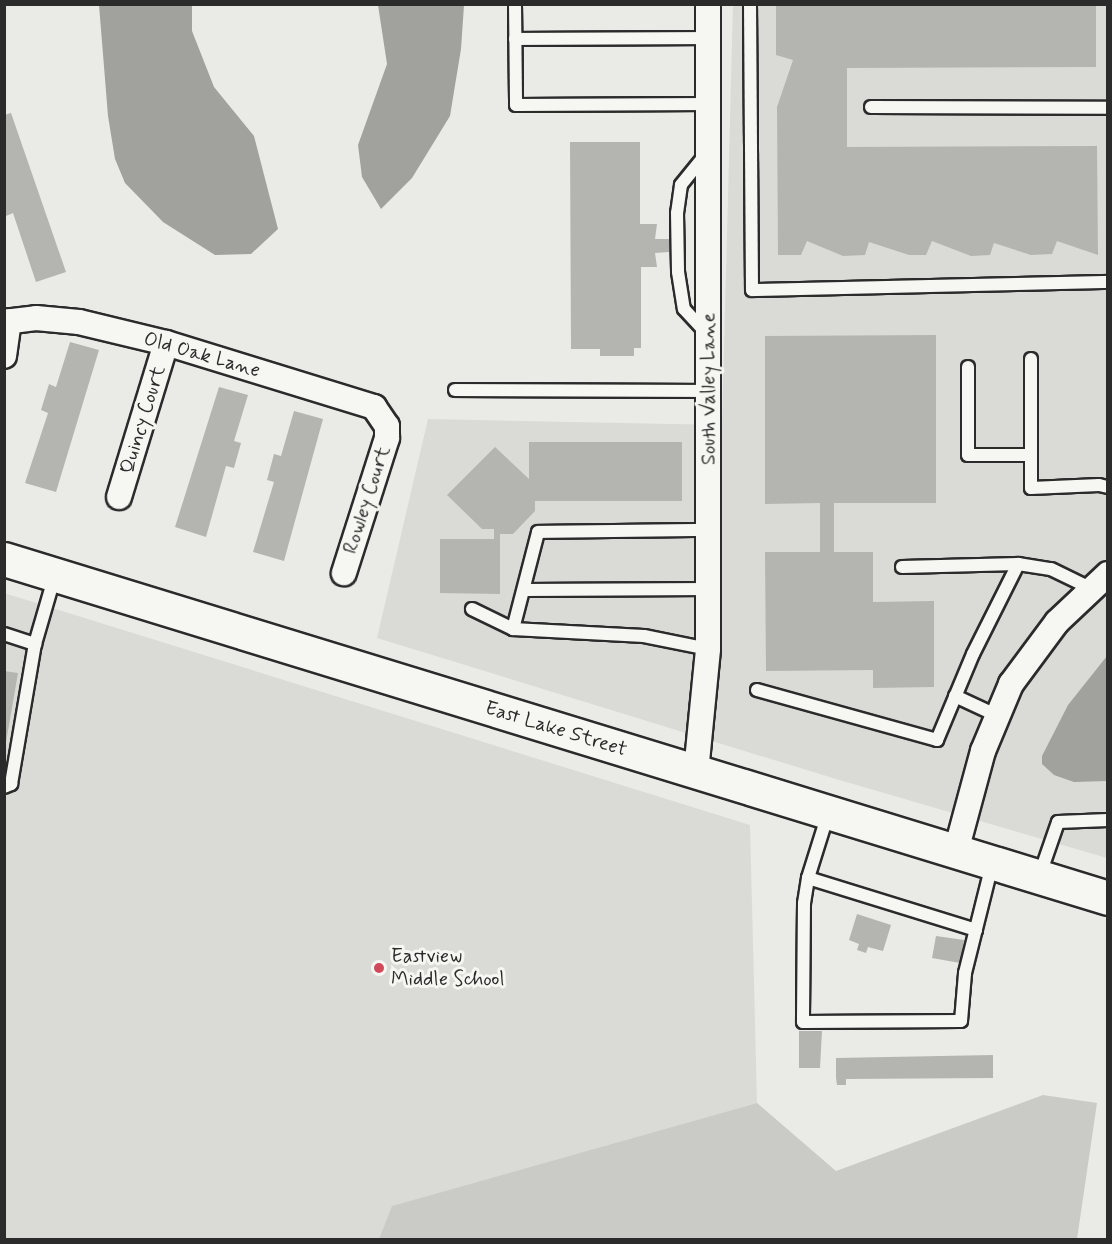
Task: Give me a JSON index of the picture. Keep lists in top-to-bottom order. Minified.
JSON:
{"streets":{"highway":["East Lake Street"],"street":["Old Oak Lane","South Valley Lane","Quincy Court","Rowley Court"]},"crossings":[["Old Oak Lane","Quincy Court"],["Old Oak Lane","Rowley Court"],["South Valley Lane","East Lake Street"]],"places":["Eastview Middle School"]}
